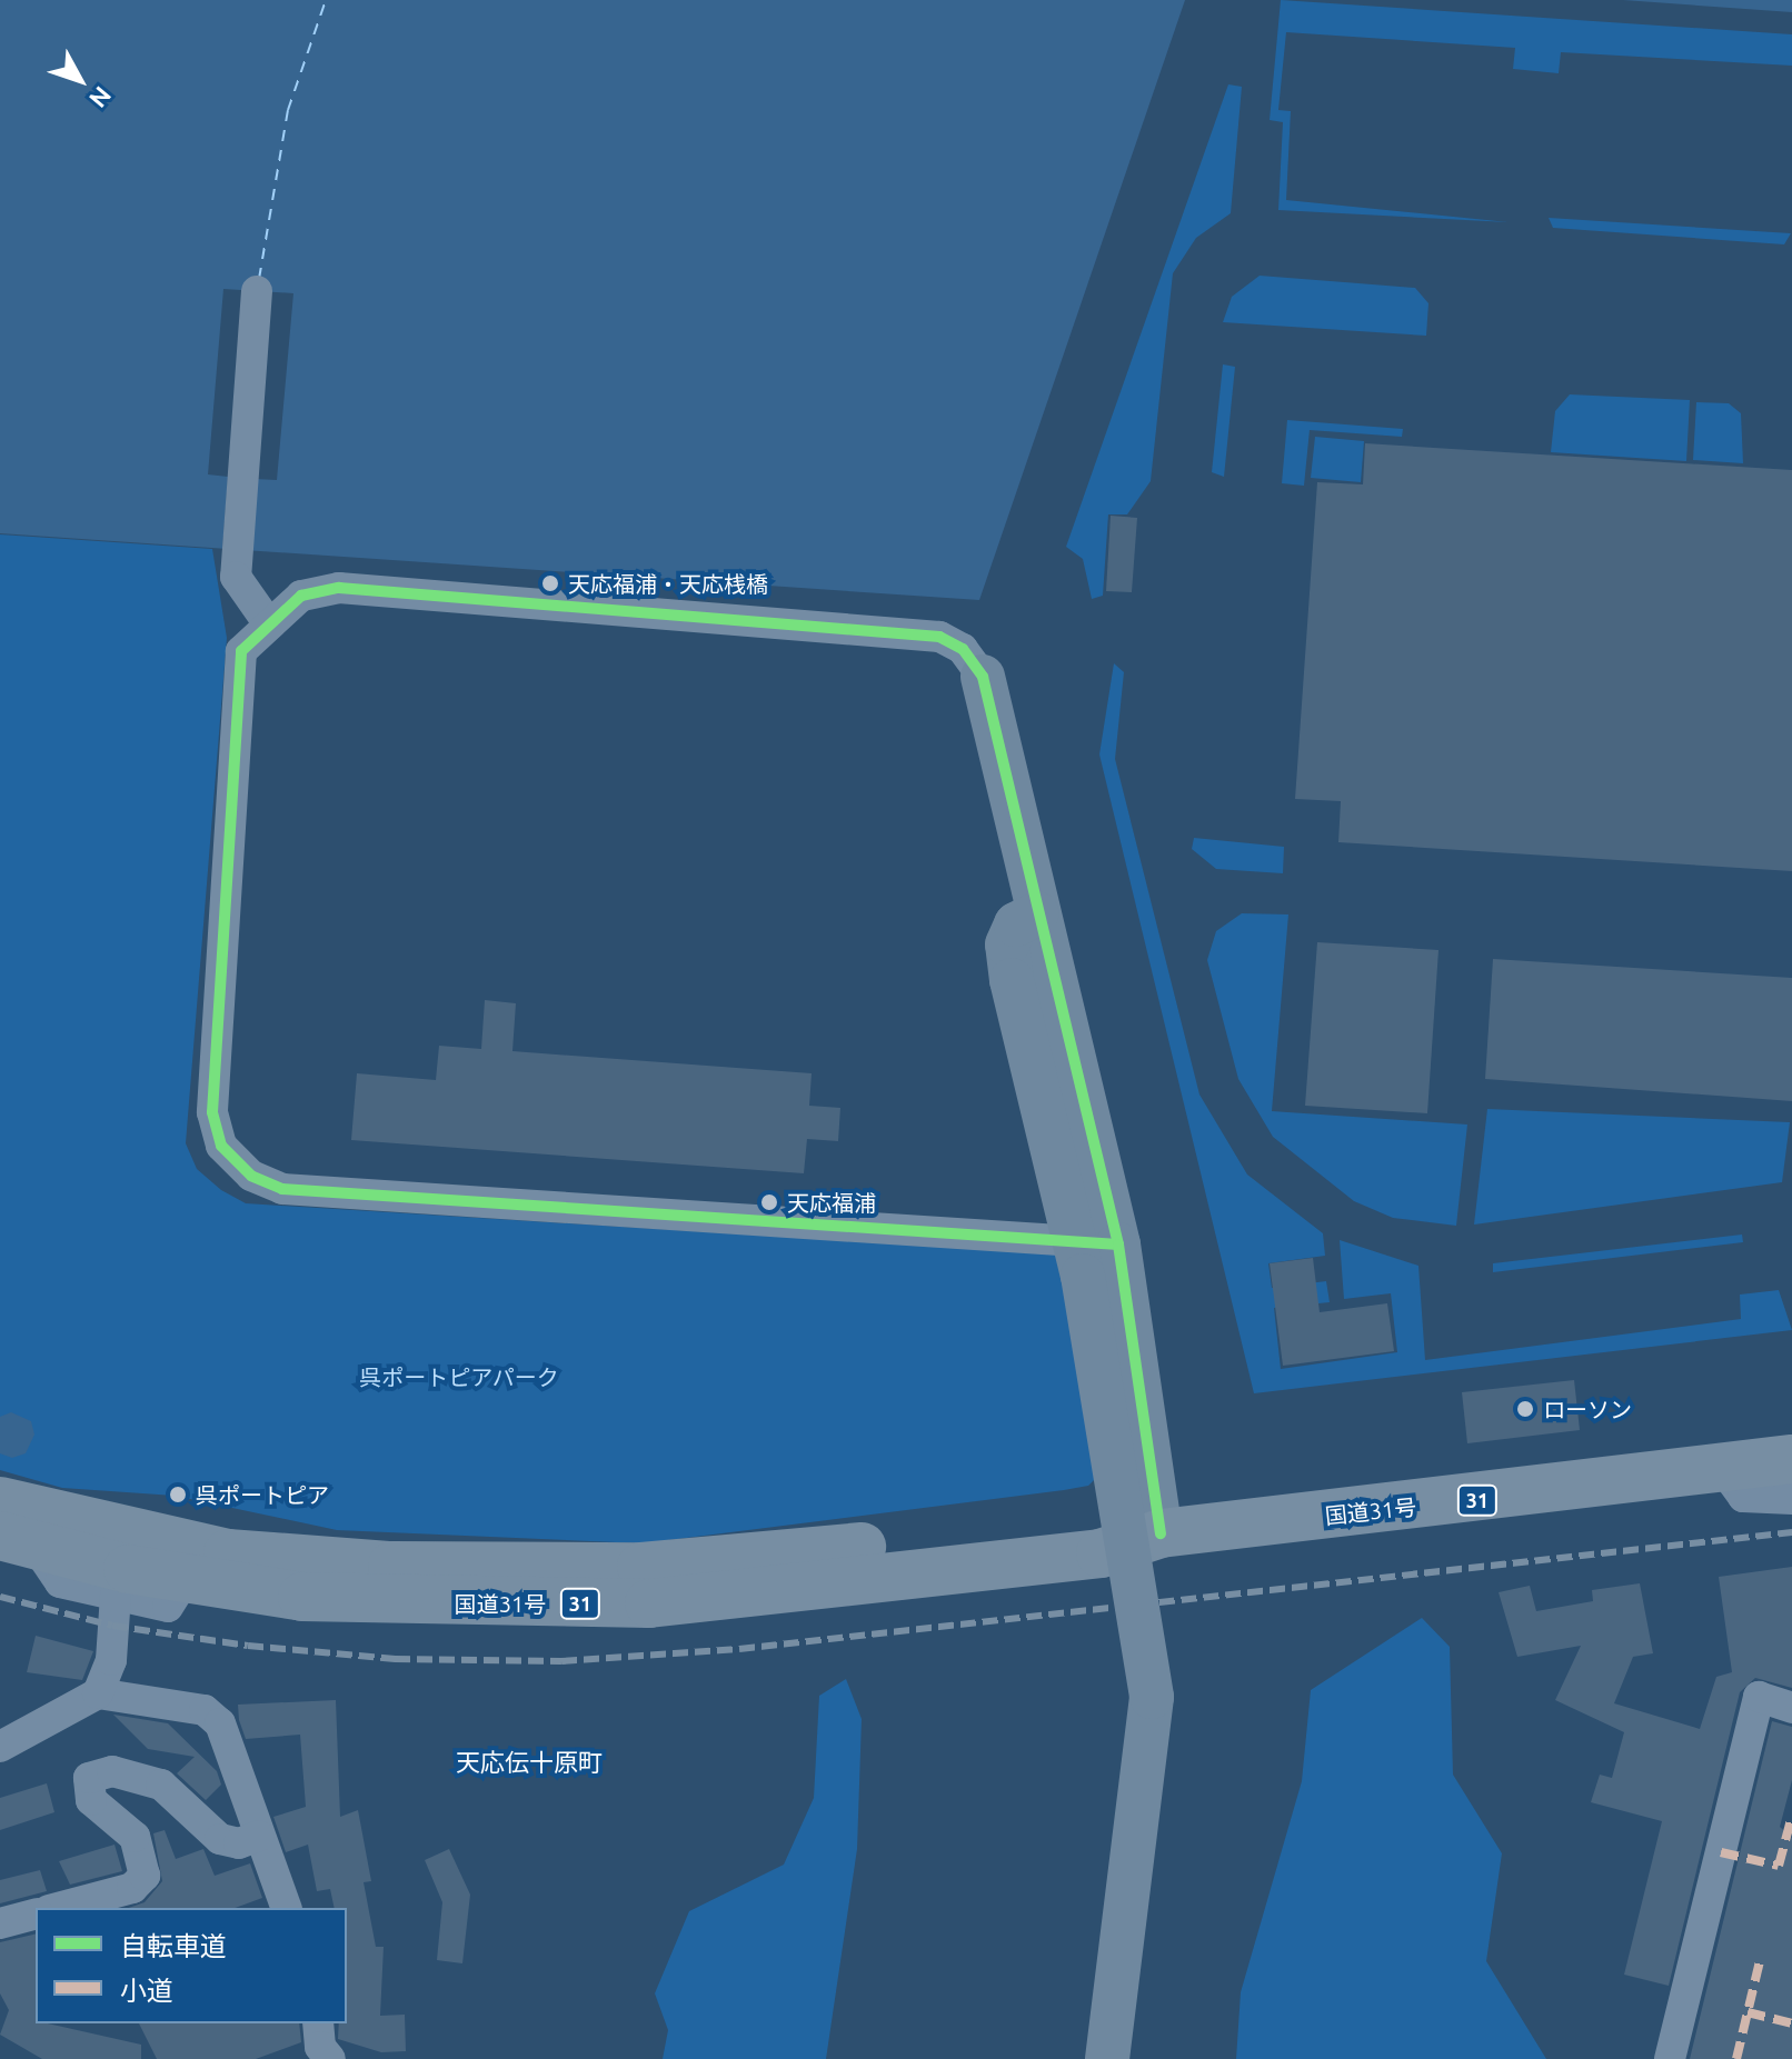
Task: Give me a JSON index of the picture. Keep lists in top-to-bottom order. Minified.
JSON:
{"streets":{"highway":["31","国道31号"]},"districts":["天応伝十原町"],"parks":["呉ポートピアパーク"],"places":["天応福浦・天応桟橋","天応福浦","ローソン","呉ポートピア"],"legend":["自転車道","小道"],"north":"bottom right"}
